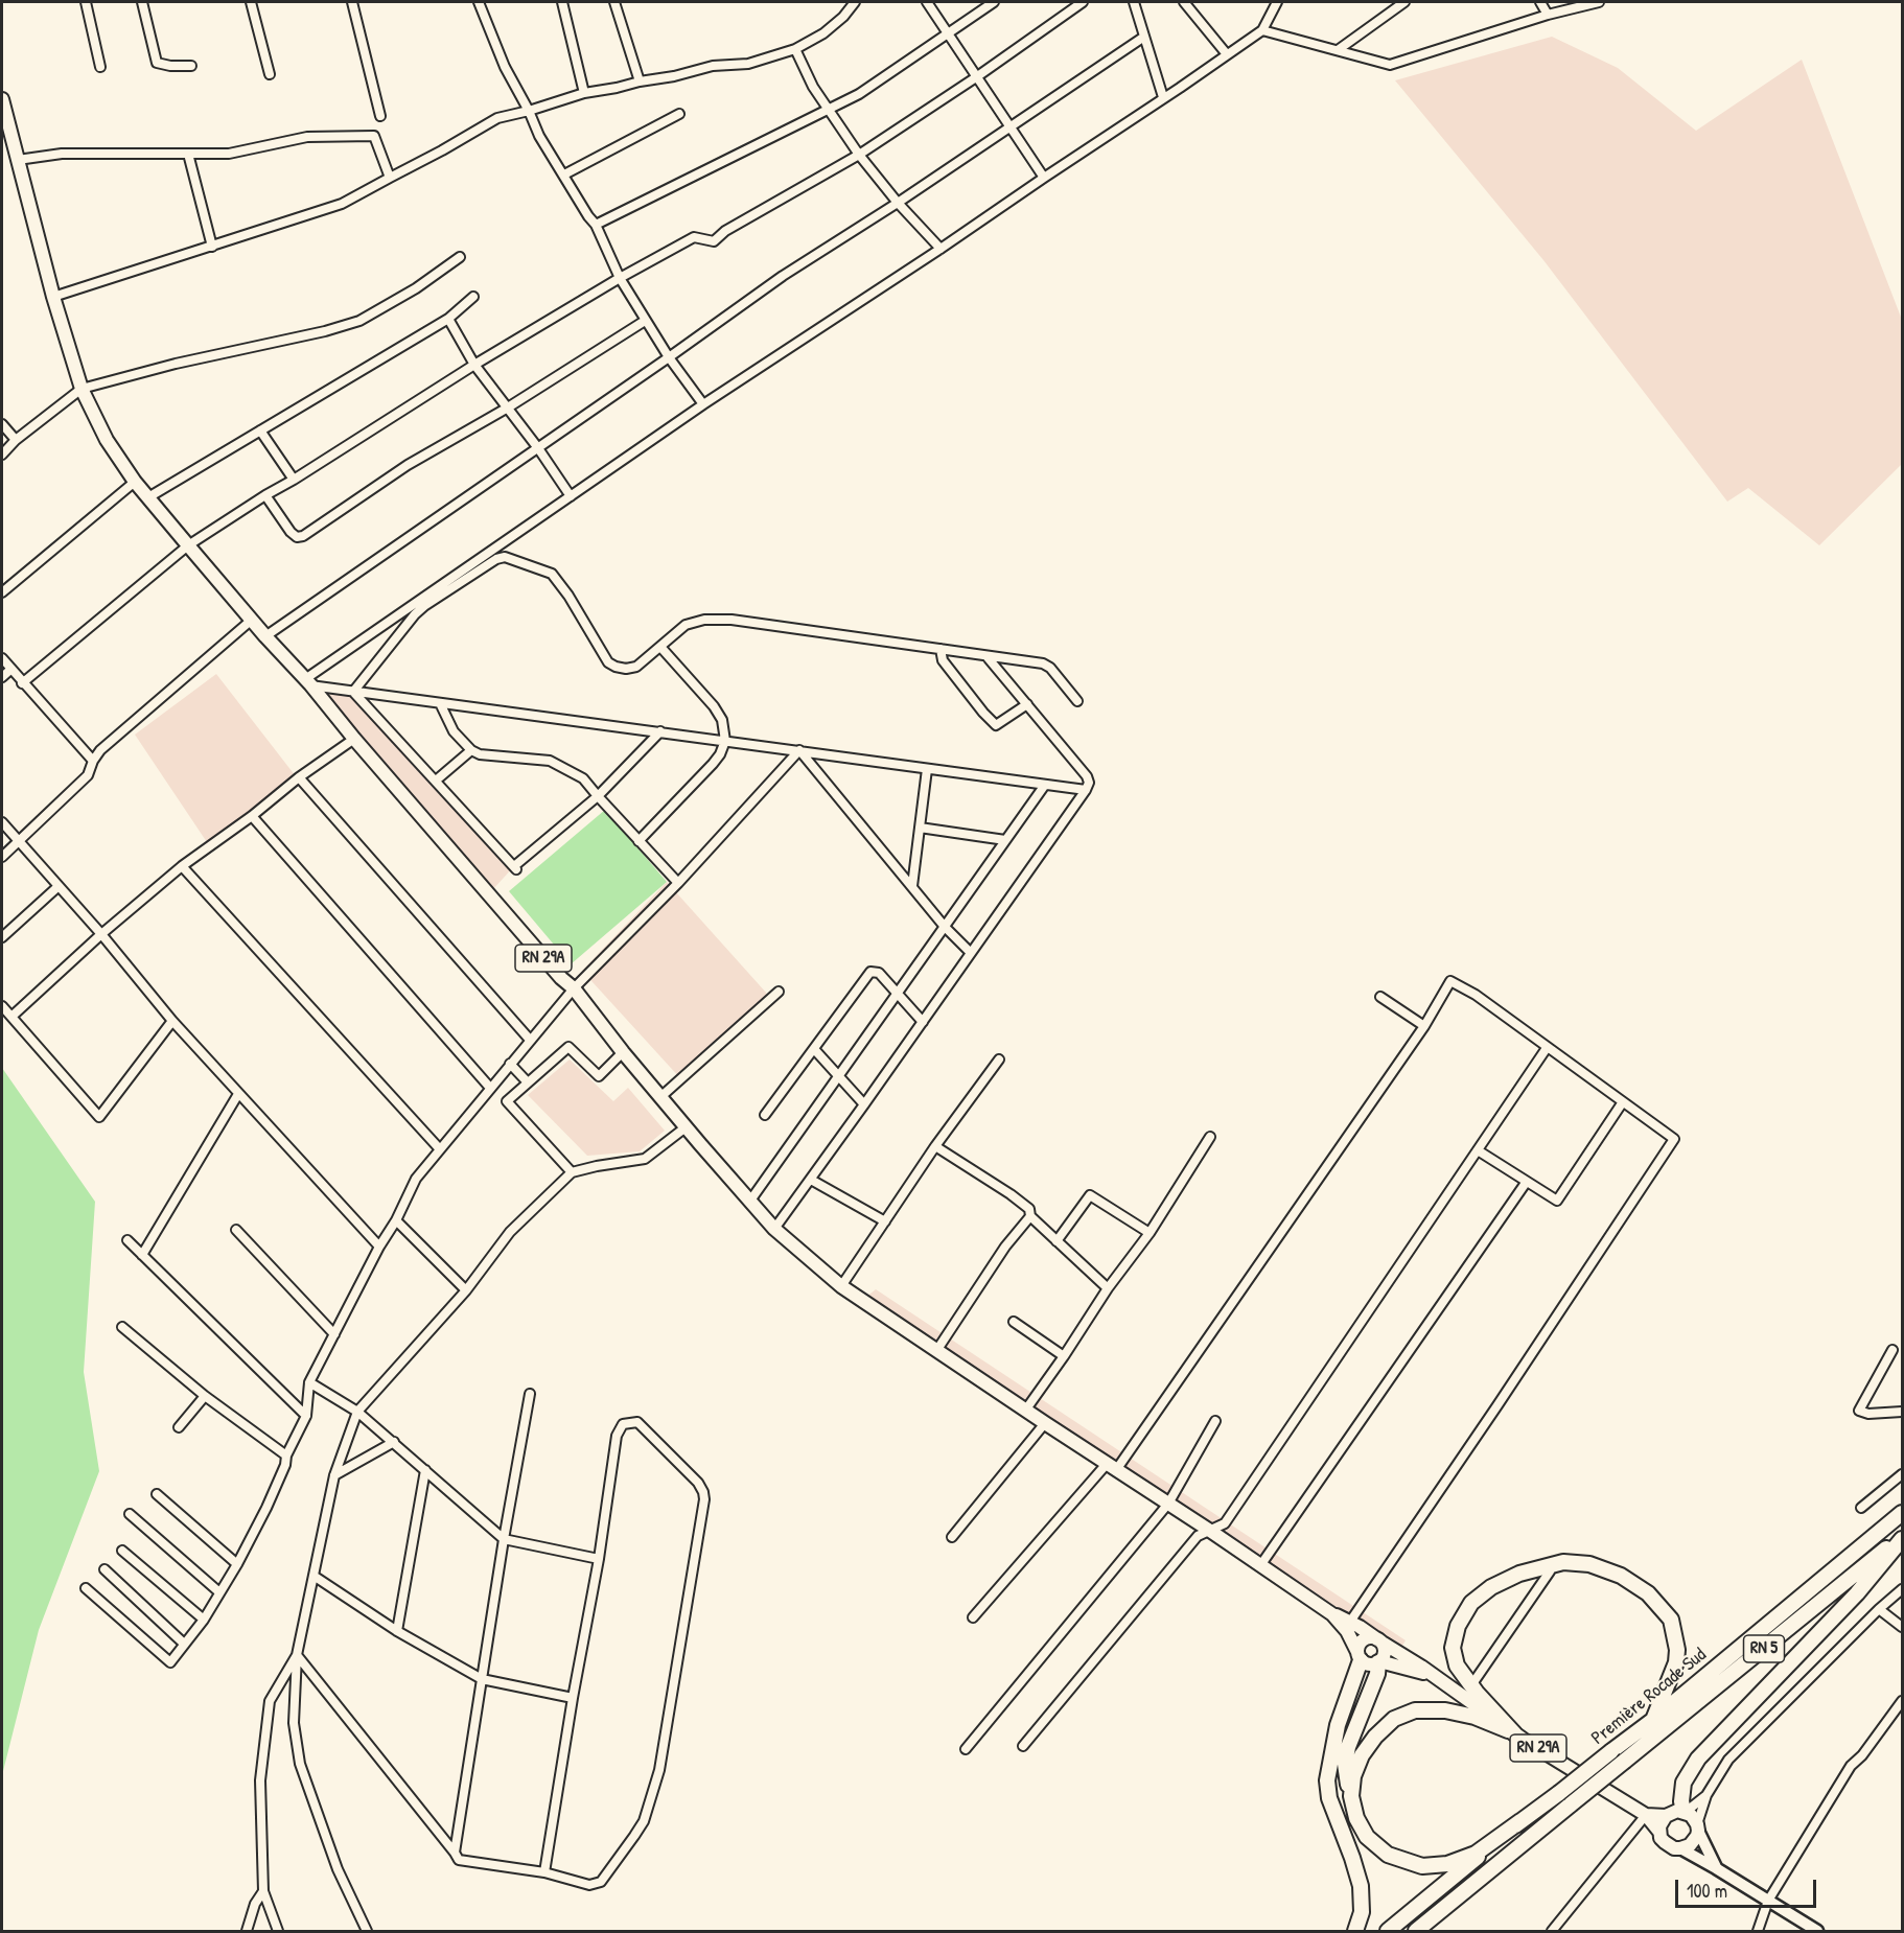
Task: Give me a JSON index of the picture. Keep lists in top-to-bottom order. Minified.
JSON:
{"streets":{"highway":["RN 5","Première Rocade Sud"],"main road":["RN 29A"]},"scale_bar":"100 m"}
